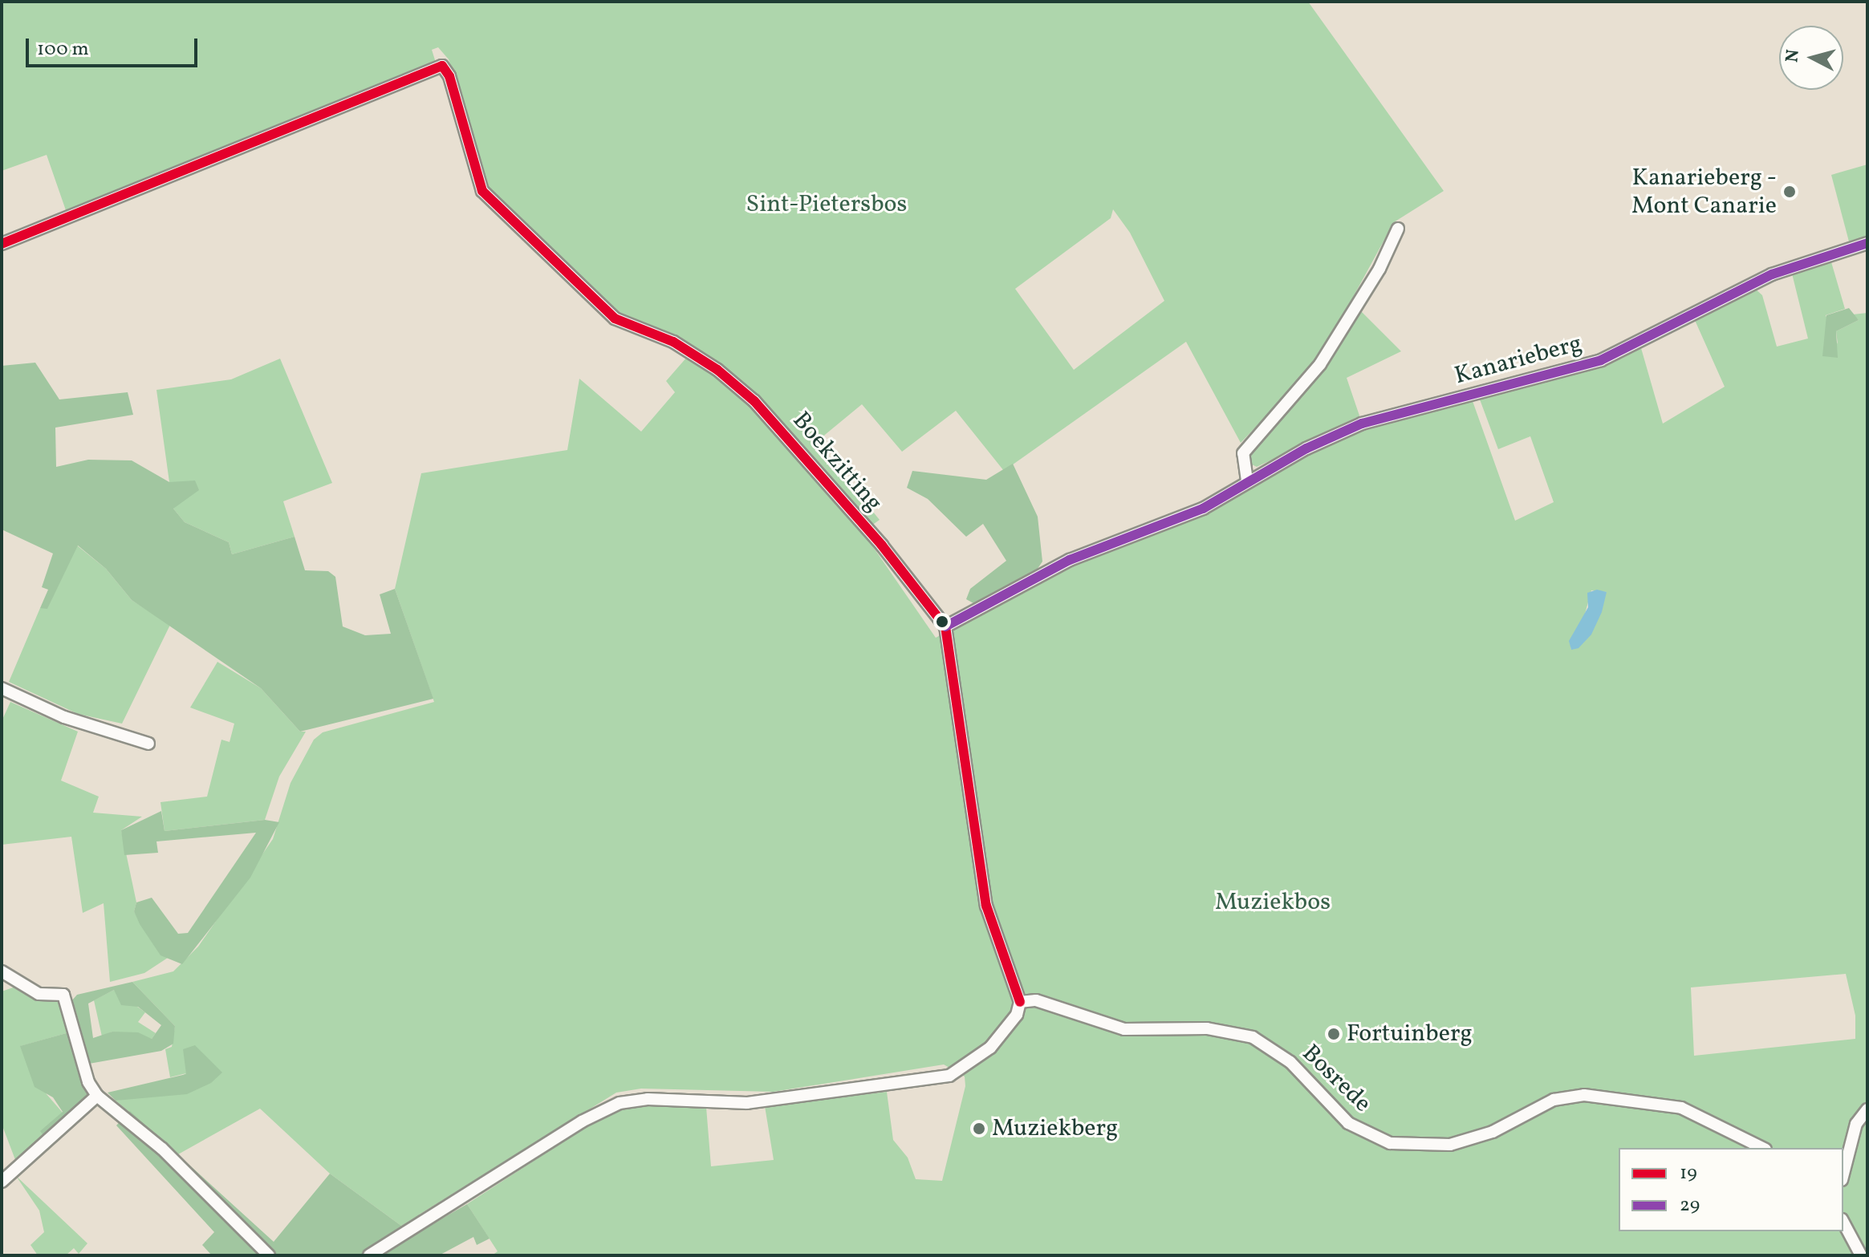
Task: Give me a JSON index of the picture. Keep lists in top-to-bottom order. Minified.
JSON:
{"streets":{"street":["Kanarieberg","Boekzitting","Bosrede"]},"parks":["Sint-Pietersbos","Muziekbos"],"places":["Kanarieberg - Mont Canarie","Fortuinberg","Muziekberg"],"lines":["transit line 19","transit line 29"],"legend":["19","29"],"scale_bar":"100 m","north":"left"}
